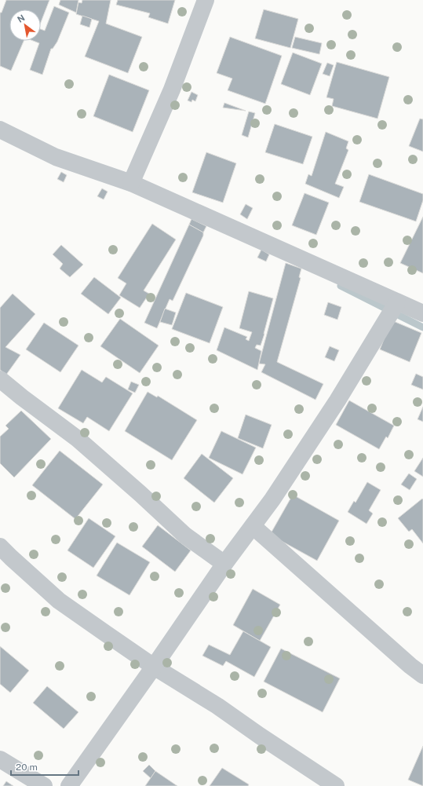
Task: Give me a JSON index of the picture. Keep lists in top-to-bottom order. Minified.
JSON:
{"scale_bar":"20 m","north":"top left"}
